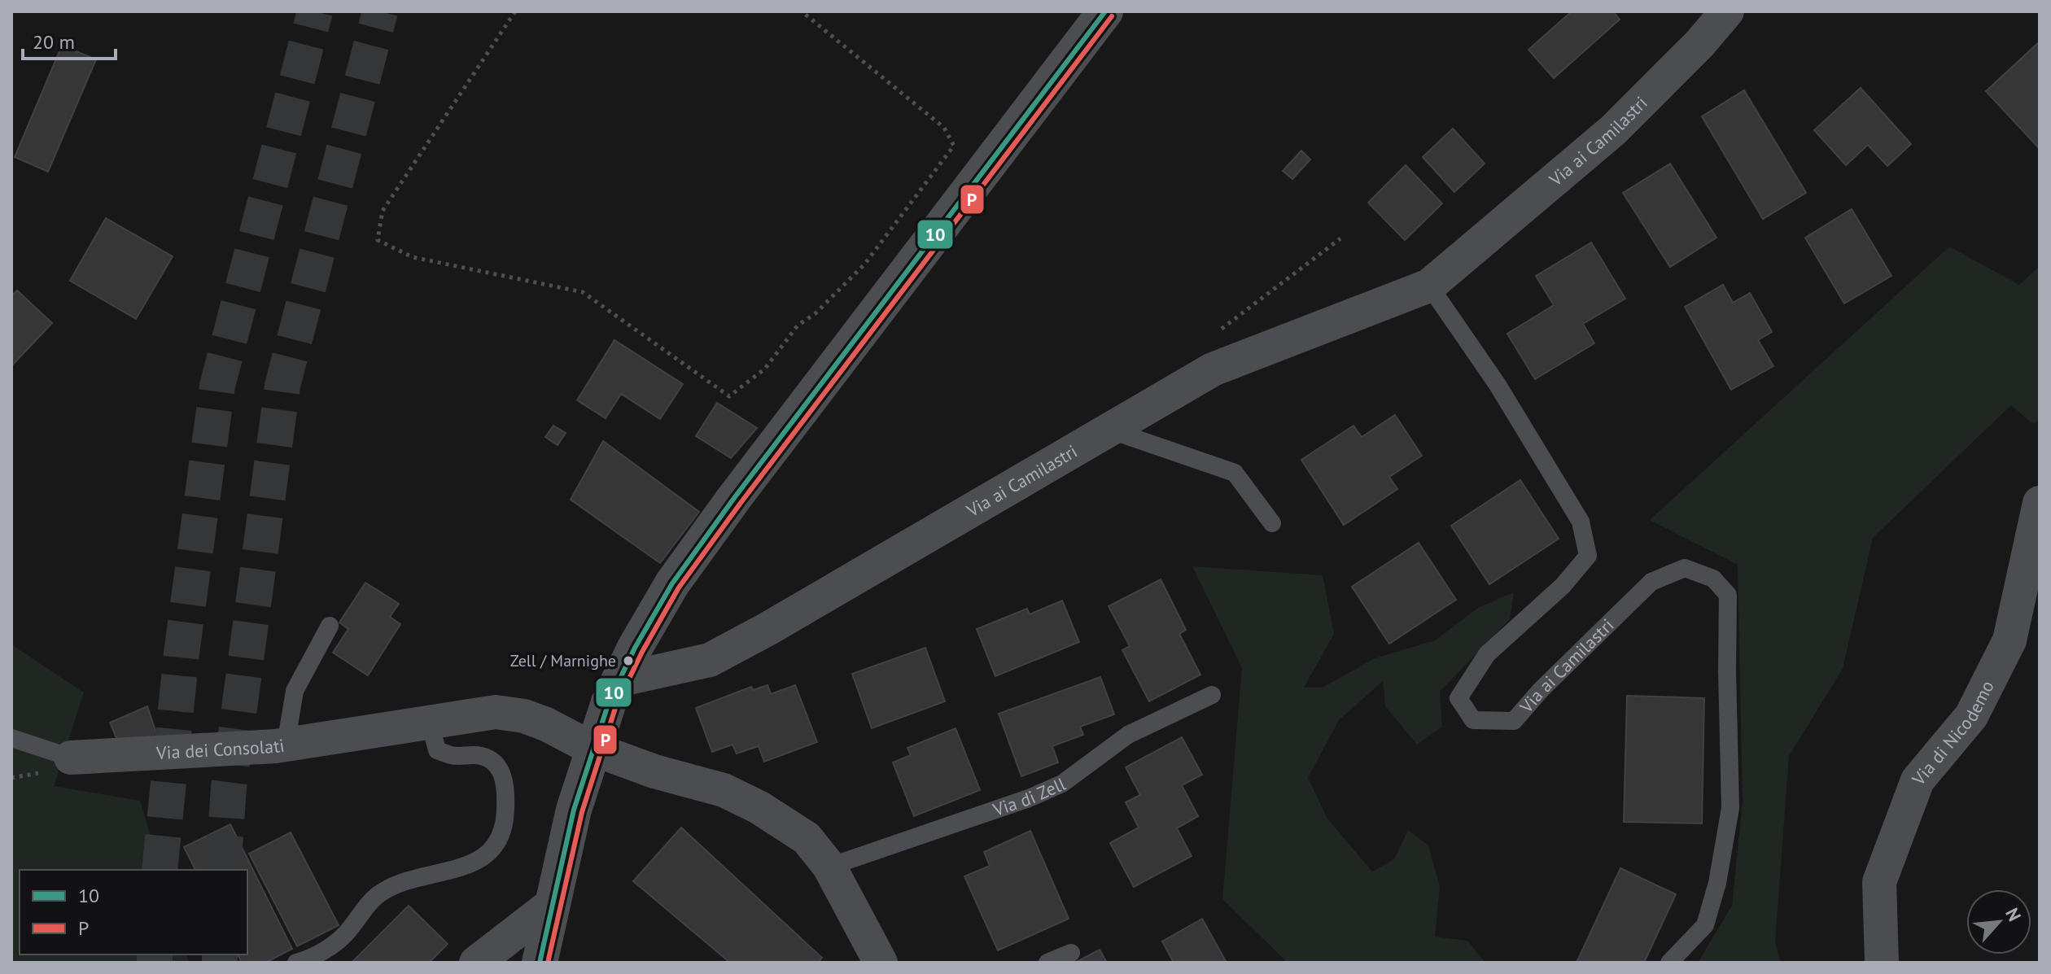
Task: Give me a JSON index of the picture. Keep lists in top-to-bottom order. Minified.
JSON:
{"streets":{"street":["Via ai Camilastri","Via di Nicodemo","Via dei Consolati"],"lane":["Via di Zell"]},"places":["Zell / Marnighe"],"lines":["transit line 10","transit line P"],"legend":["10","P"],"scale_bar":"20 m","north":"top right"}
